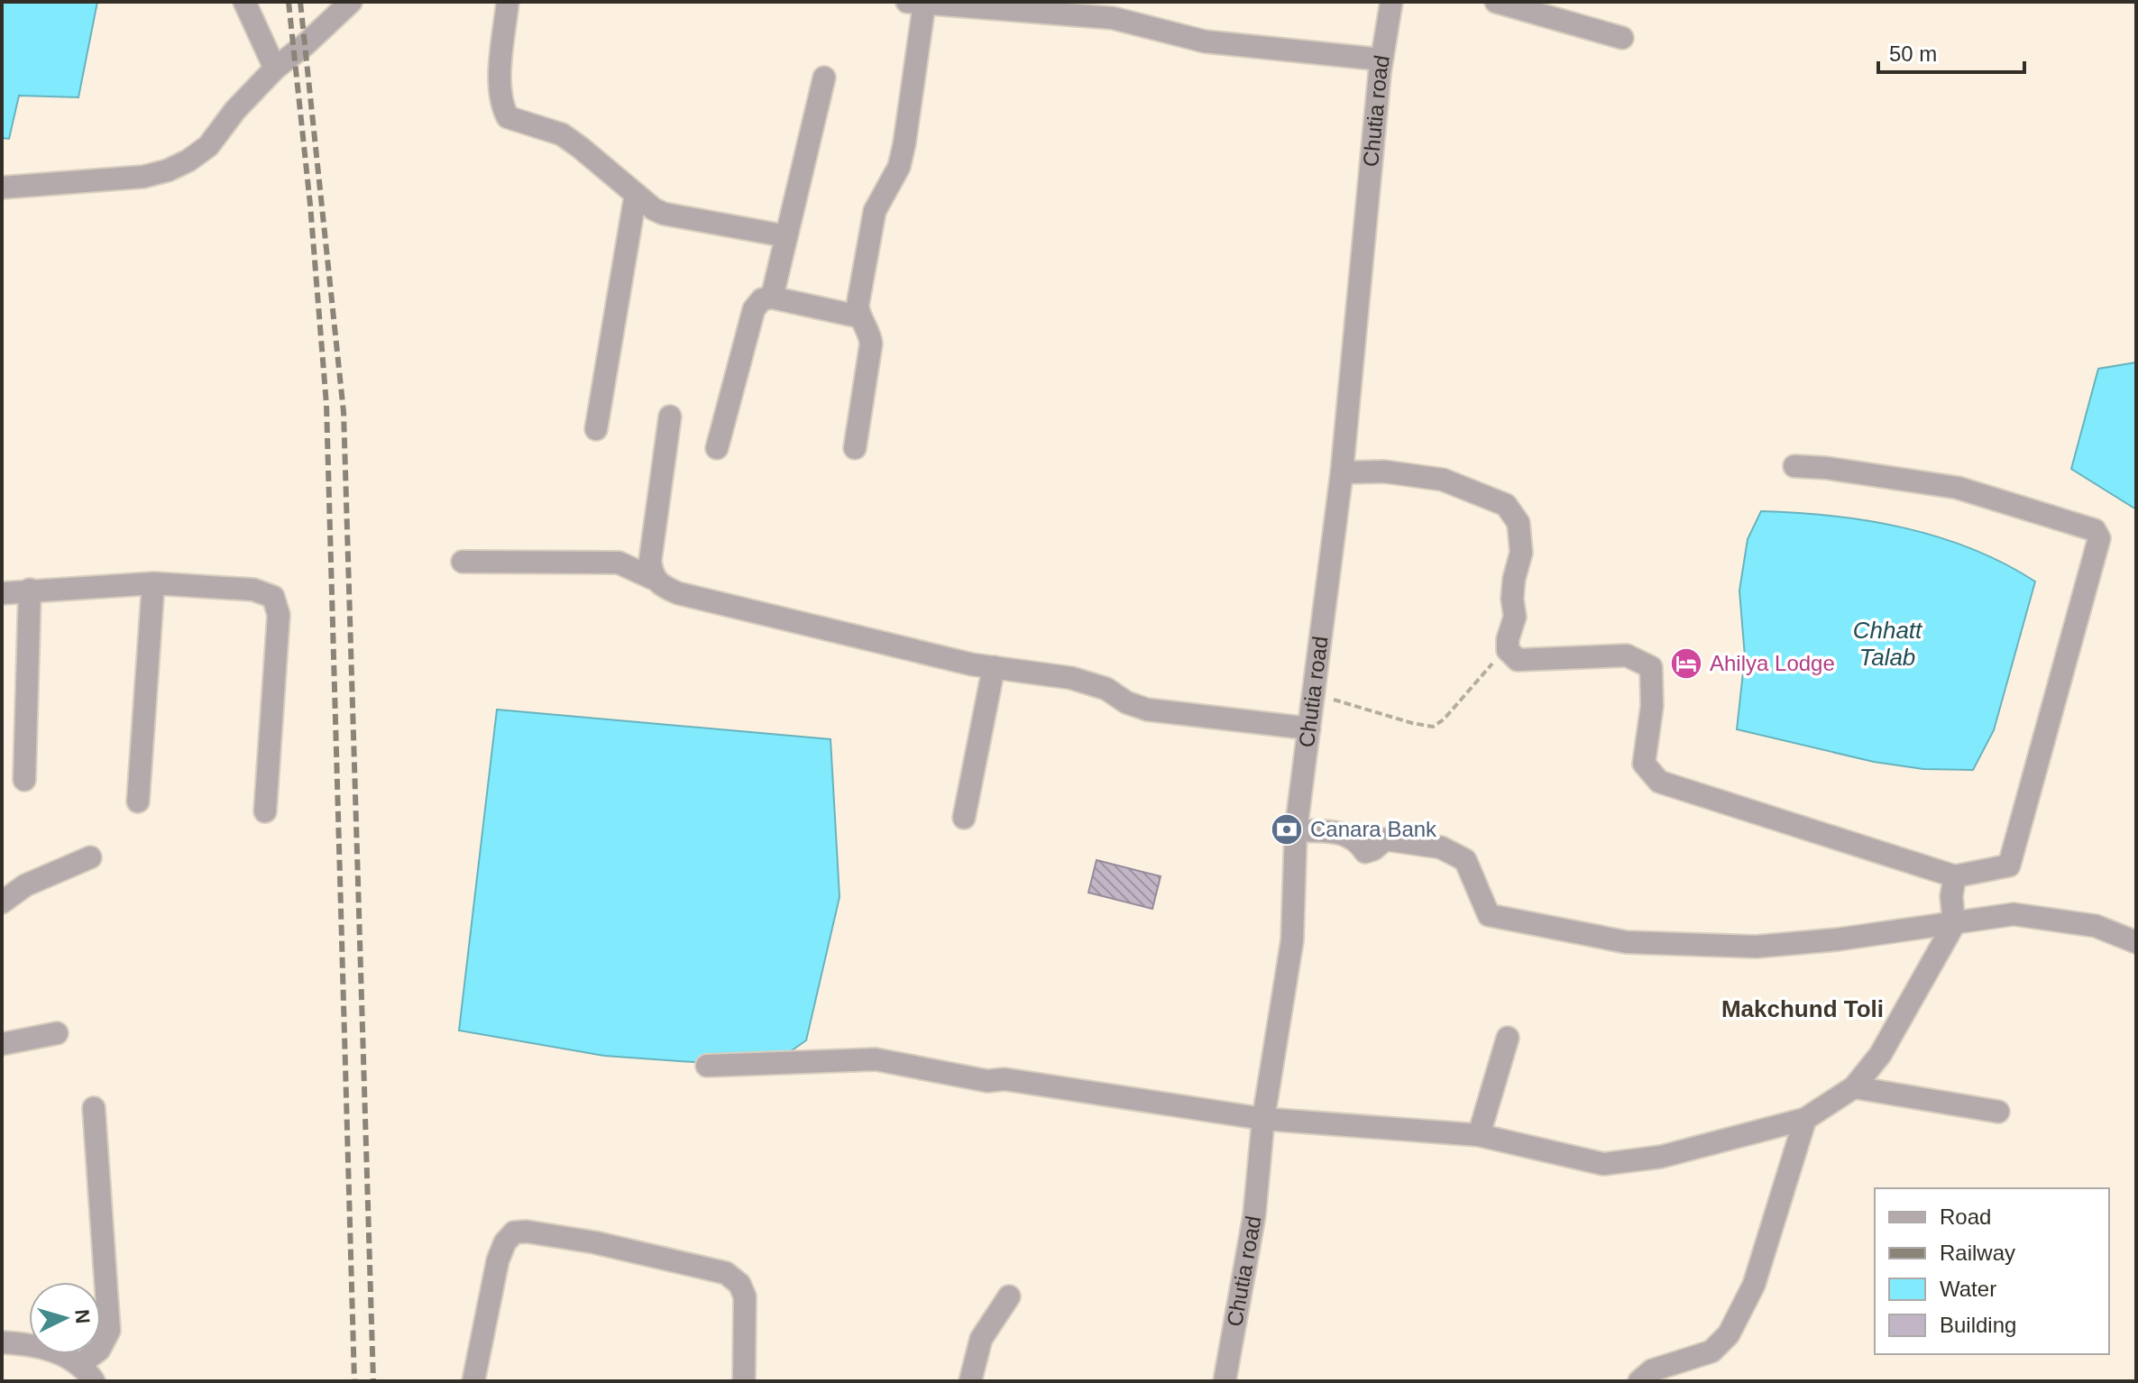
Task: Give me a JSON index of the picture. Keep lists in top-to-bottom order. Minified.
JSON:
{"streets":{"street":["Chutia road"]},"districts":["Makchund Toli"],"water":["Chhatt Talab"],"places":{"hotel":["Ahilya Lodge"],"bank":["Canara Bank"]},"legend":["Road","Railway","Water","Building"],"scale_bar":"50 m","north":"right"}
